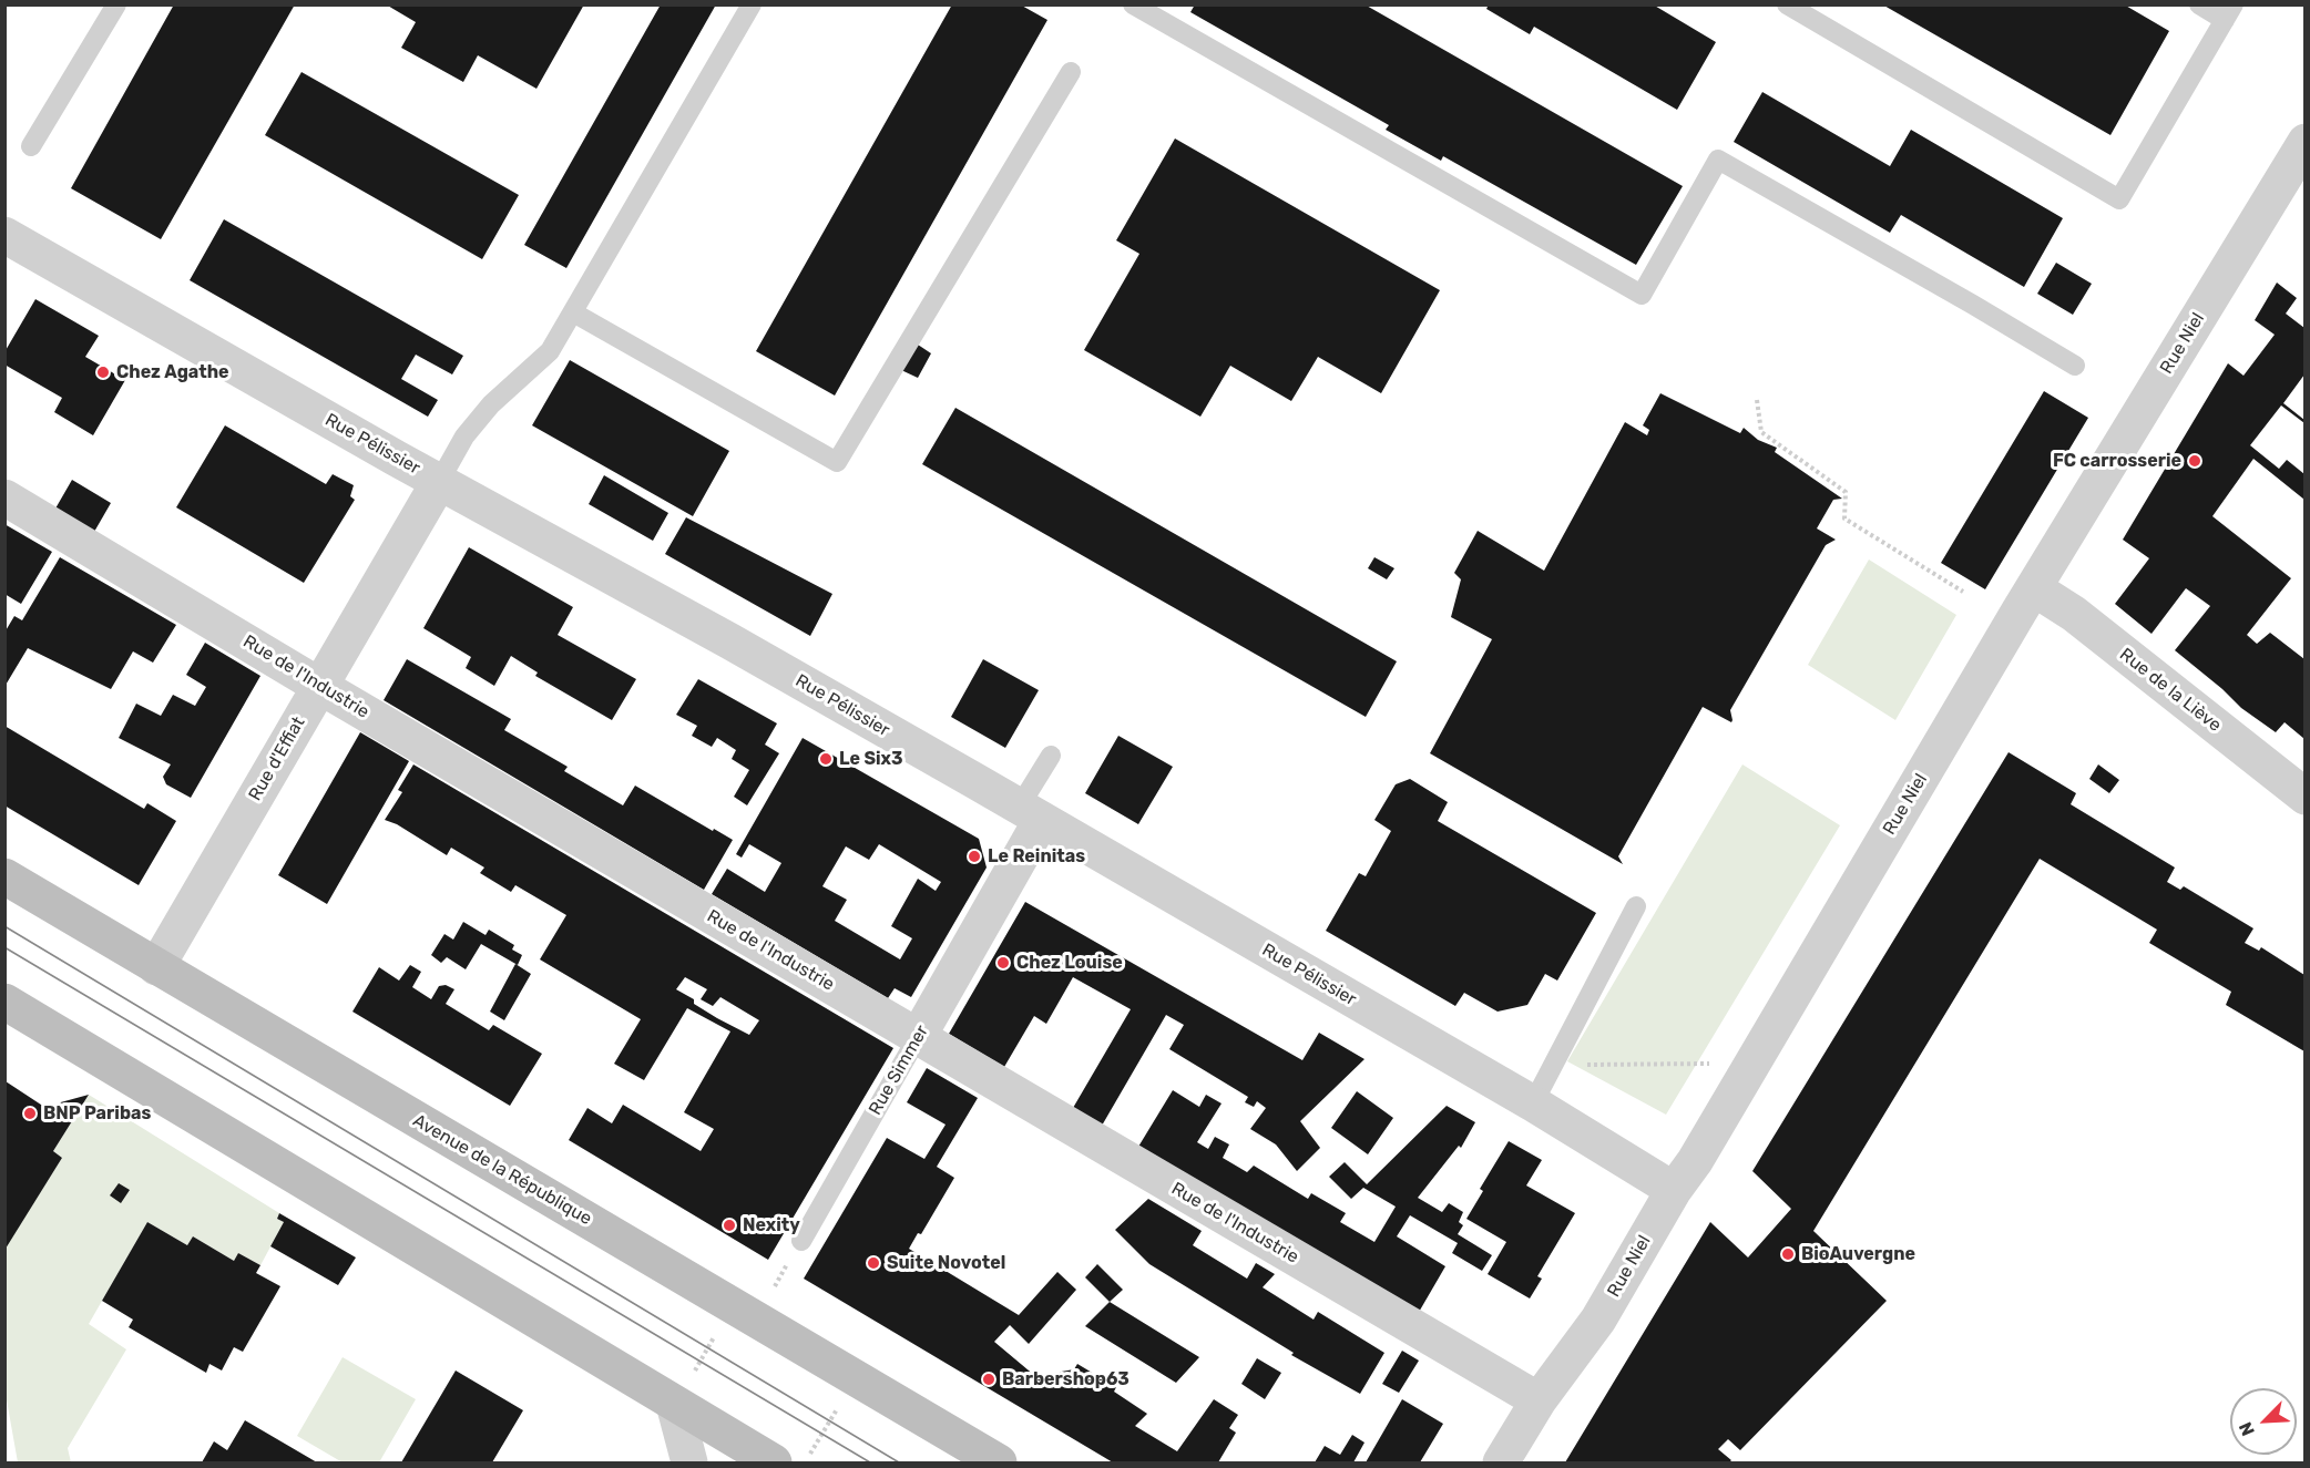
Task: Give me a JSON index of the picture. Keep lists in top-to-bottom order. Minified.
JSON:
{"streets":{"main road":["Avenue de la République"],"street":["Rue Niel","Rue Pélissier","Rue de l'Industrie","Rue de la Liève","Rue d'Effiat","Rue Simmer"]},"crossings":[["Rue Niel","Rue Pélissier"],["Rue Niel","Rue de l'Industrie"],["Rue Niel","Rue de la Liève"],["Rue Pélissier","Rue d'Effiat"],["Rue Pélissier","Rue Simmer"],["Rue de l'Industrie","Rue d'Effiat"],["Rue de l'Industrie","Rue Simmer"],["Rue d'Effiat","Avenue de la République"]],"places":["Chez Agathe","FC carrosserie","Le Six3","Le Reinitas","Chez Louise","BNP Paribas","Nexity","BioAuvergne","Suite Novotel","Barbershop63"],"north":"bottom left"}
